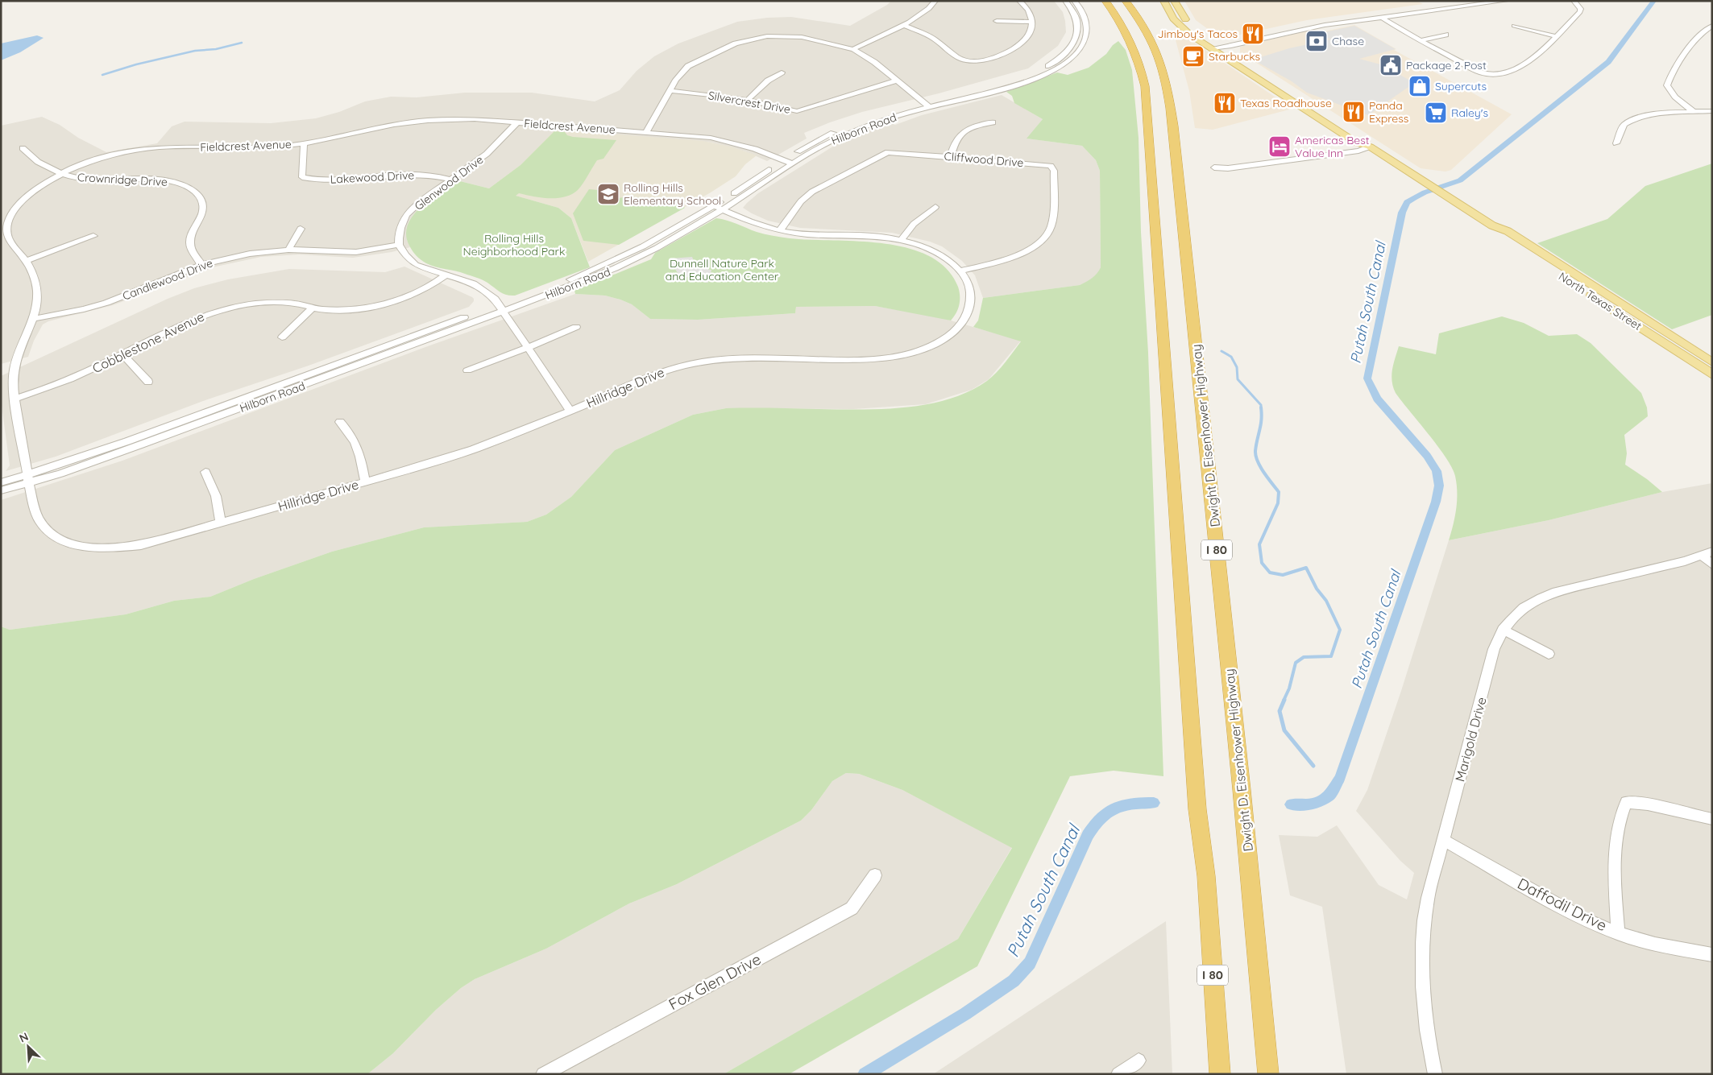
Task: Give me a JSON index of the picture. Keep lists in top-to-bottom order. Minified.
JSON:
{"streets":{"highway":["Dwight D. Eisenhower Highway","I 80"],"main road":["North Texas Street"],"street":["Silvercrest Drive","Fieldcrest Avenue","Hilborn Road","Cliffwood Drive","Lakewood Drive","Crownridge Drive","Glenwood Drive","Candlewood Drive","Cobblestone Avenue","Hillridge Drive","Marigold Drive","Daffodil Drive","Fox Glen Drive"]},"crossings":[["Fieldcrest Avenue","Hilborn Road"],["Fieldcrest Avenue","Lakewood Drive"],["Fieldcrest Avenue","Crownridge Drive"],["Fieldcrest Avenue","Glenwood Drive"],["Fieldcrest Avenue","Candlewood Drive"],["Fieldcrest Avenue","Cobblestone Avenue"],["Fieldcrest Avenue","Hillridge Drive"],["Hilborn Road","Hillridge Drive"],["Cliffwood Drive","Hillridge Drive"],["Lakewood Drive","Glenwood Drive"],["Crownridge Drive","Candlewood Drive"],["Glenwood Drive","Candlewood Drive"],["Marigold Drive","Daffodil Drive"]],"water":["Putah South Canal"],"parks":["Rolling Hills Neighborhood Park","Dunnell Nature Park and Education Center"],"places":{"restaurant":["Jimboy's Tacos","Texas Roadhouse","Panda Express"],"bank":["Chase"],"cafe":["Starbucks"],"public building":["Package 2 Post"],"shop":["Supercuts"],"supermarket":["Raley's"],"hotel":["Americas Best Value Inn"],"school or university":["Rolling Hills Elementary School"]},"north":"top left"}
